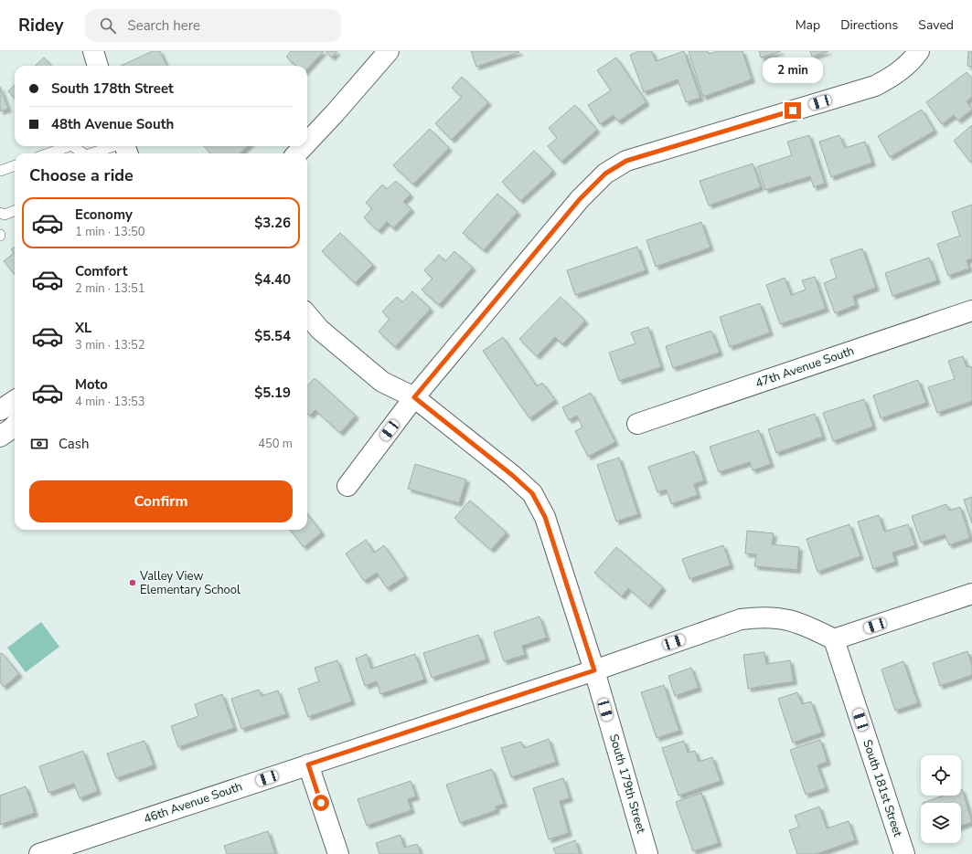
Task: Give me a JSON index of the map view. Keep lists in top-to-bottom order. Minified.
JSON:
{"streets":{"street":["47th Avenue South","South 179th Street","South 181st Street","46th Avenue South"]},"crossings":[["South 179th Street","46th Avenue South"],["South 181st Street","46th Avenue South"]],"places":["Valley View Elementary School"],"page":{"header":"Ridey","search":"Search here","nav":["Map","Directions","Saved"],"bubble":"2 min","banner":["South 178th Street","48th Avenue South"],"heading":"Choose a ride","list":[{"name":"Economy","note":"1 min · 13:50","value":"$3.26"},{"name":"Comfort","note":"2 min · 13:51","value":"$4.40"},{"name":"XL","note":"3 min · 13:52","value":"$5.54"},{"name":"Moto","note":"4 min · 13:53","value":"$5.19"}],"pay":["Cash","450 m"],"buttons":"Confirm"}}
